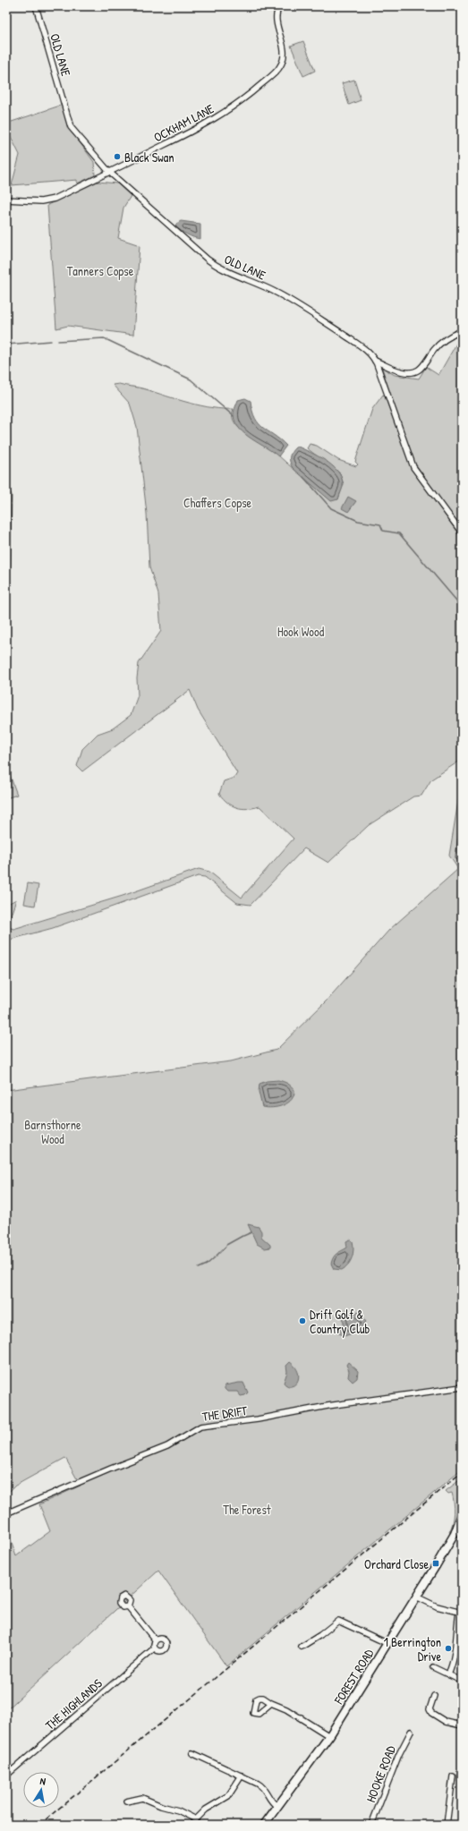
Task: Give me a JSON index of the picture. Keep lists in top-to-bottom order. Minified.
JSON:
{"streets":{"street":["OLD LANE","OCKHAM LANE","THE DRIFT","FOREST ROAD","THE HIGHLANDS","HOOKE ROAD"]},"crossings":[["OLD LANE","OCKHAM LANE"]],"parks":["Tanners Copse","Chaffers Copse","Hook Wood","Barnsthorne Wood","The Forest"],"places":{"other":["Black Swan","Drift Golf & Country Club","1 Berrington Drive"],"transit":["Orchard Close"]},"north":"top"}
